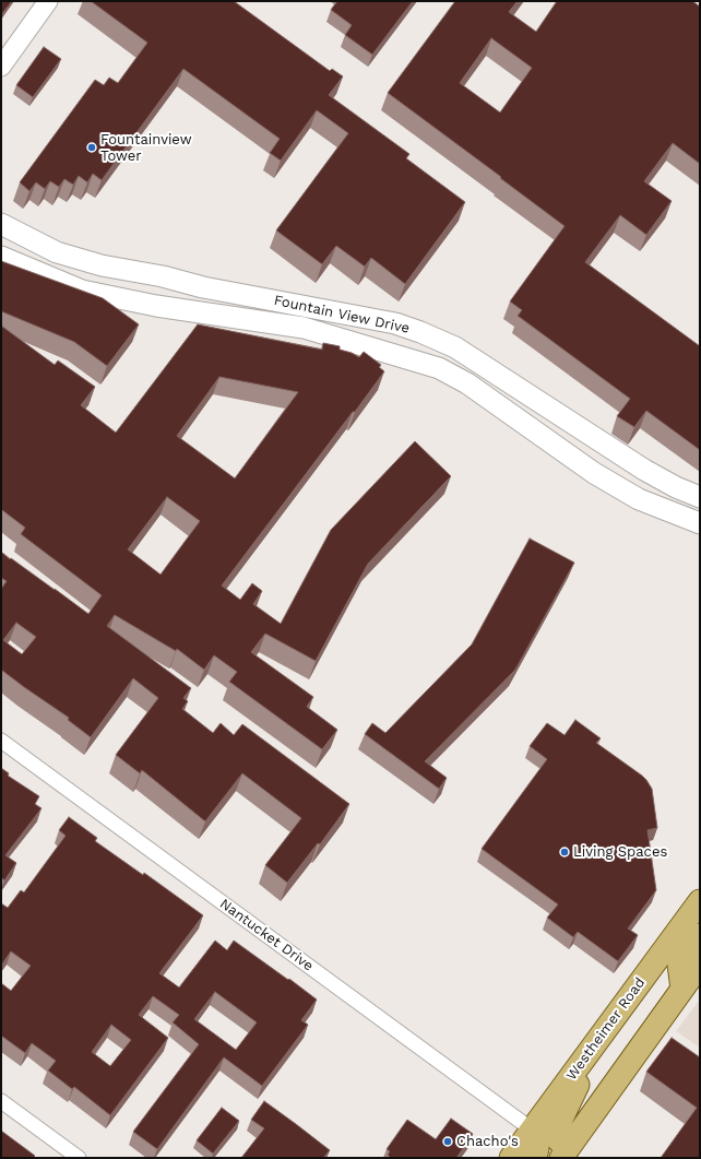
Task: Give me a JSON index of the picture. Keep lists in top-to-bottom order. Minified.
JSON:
{"streets":{"main road":["Fountain View Drive","Westheimer Road"],"street":["Nantucket Drive"]},"crossings":[["Nantucket Drive","Westheimer Road"]],"places":["Fountainview Tower","Living Spaces","Chacho's"]}
